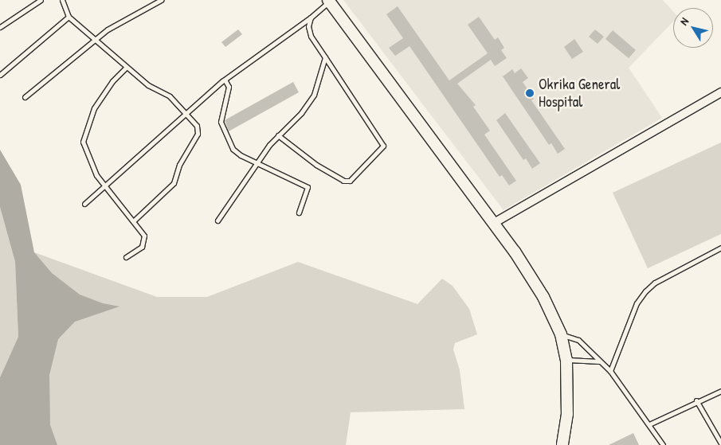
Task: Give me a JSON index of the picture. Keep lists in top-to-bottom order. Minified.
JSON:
{"places":["Okrika General Hospital"],"north":"top left"}
